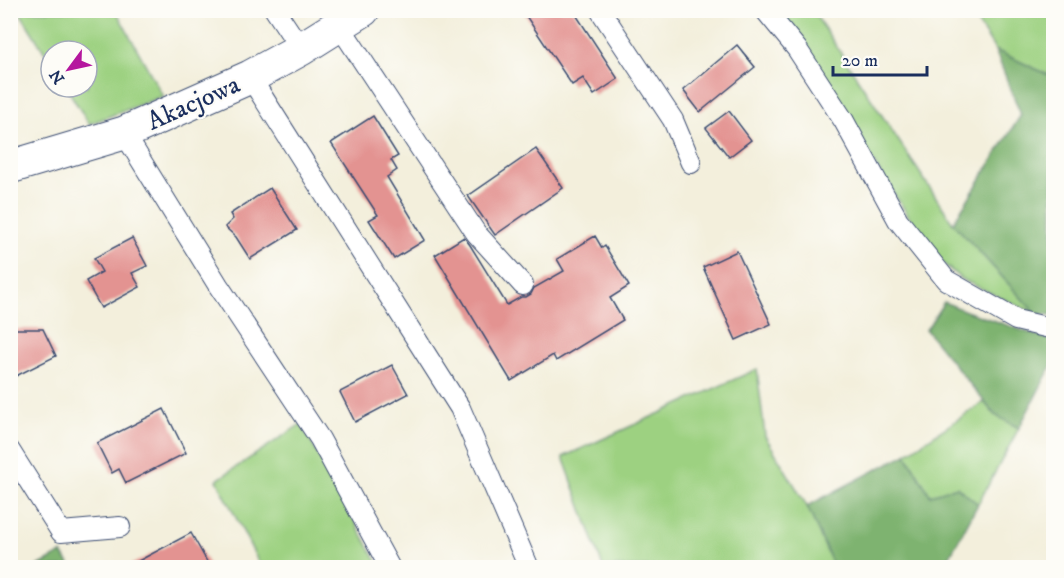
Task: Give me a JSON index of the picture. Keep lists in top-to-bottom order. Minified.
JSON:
{"streets":{"street":["Akacjowa"]},"scale_bar":"20 m","north":"bottom left"}
